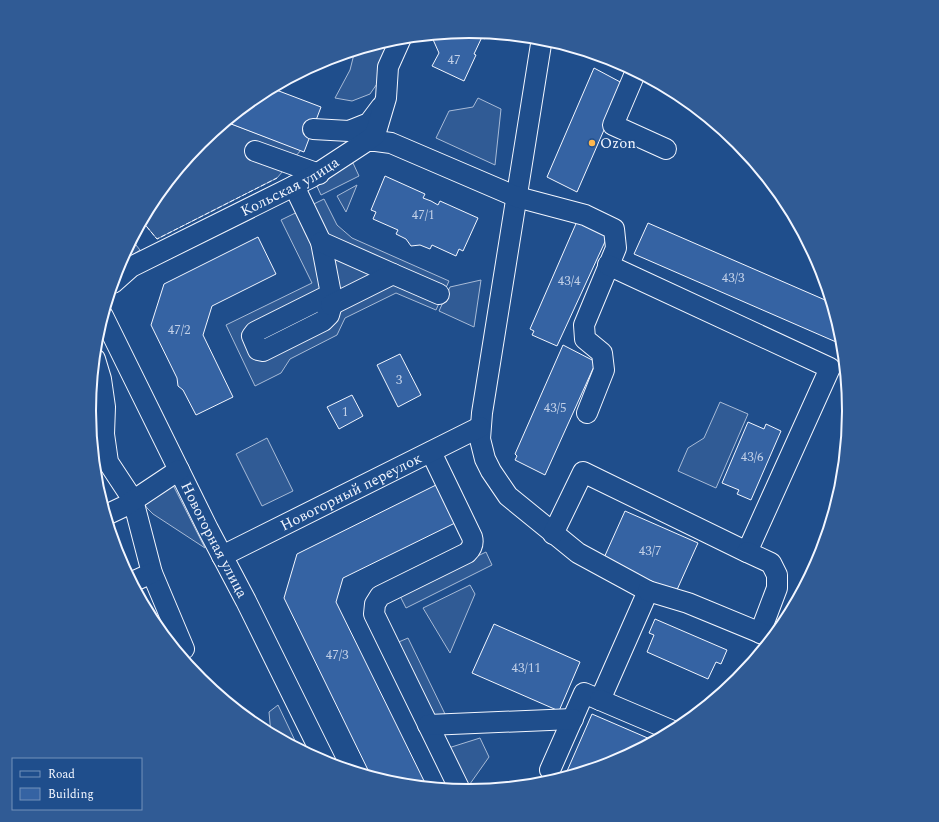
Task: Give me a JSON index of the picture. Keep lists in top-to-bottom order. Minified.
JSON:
{"streets":{"street":["Кольская улица","Новогорный переулок","Новогорная улица"]},"crossings":[["Новогорный переулок","Новогорная улица"]],"places":["Ozon"],"house_numbers":["47","47/1","43/3","43/4","47/2","3","43/5","1","43/6","43/7","47/3","43/11"],"legend":["Road","Building"]}
